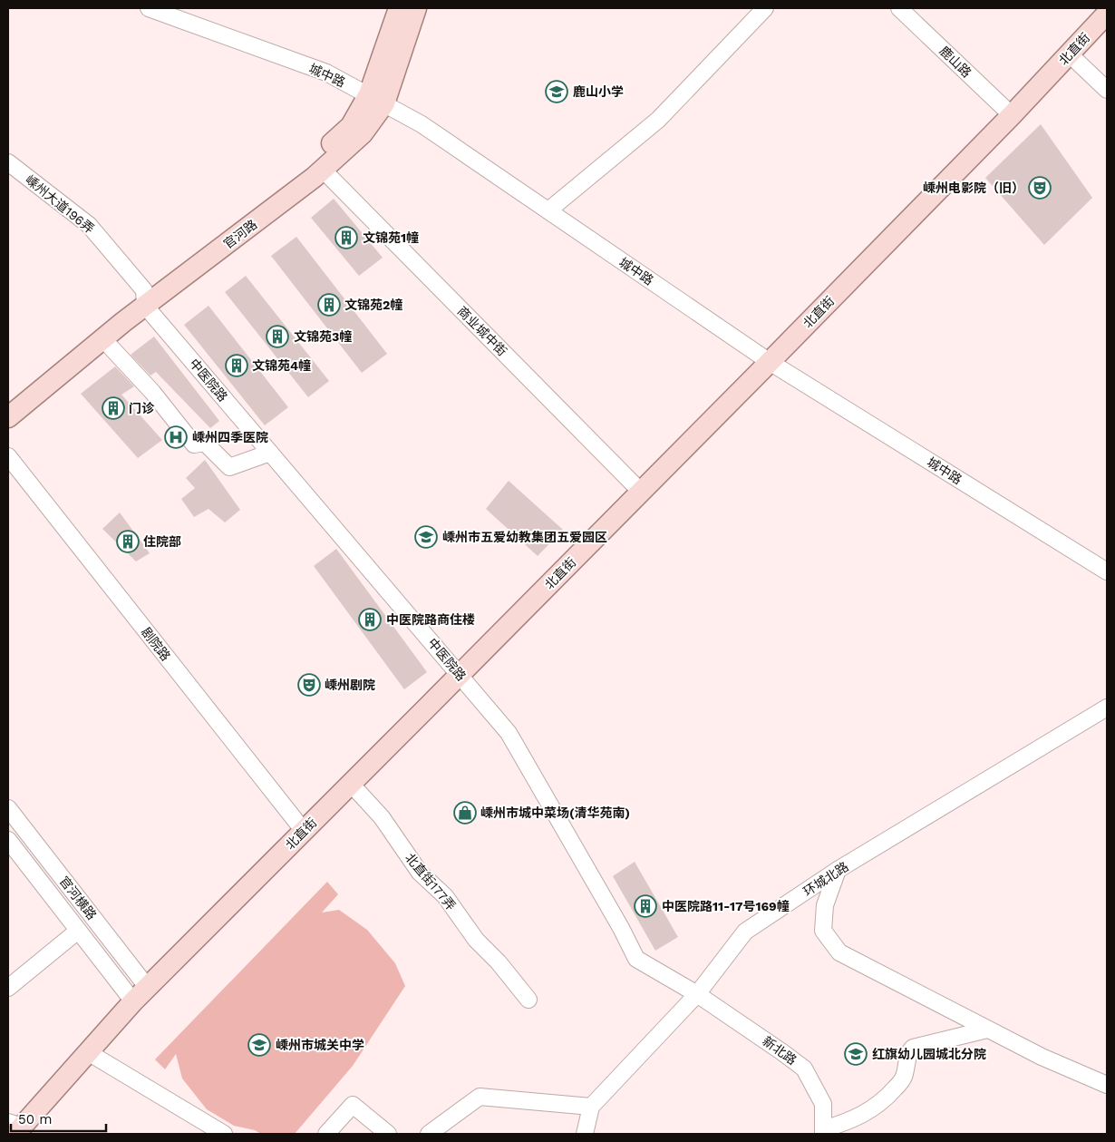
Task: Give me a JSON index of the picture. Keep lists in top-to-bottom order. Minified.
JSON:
{"streets":{"main road":["北直街","官河路"],"street":["鹿山路","城中路","嵊州大道196弄","商业城中街","中医院路","剧院路","环城北路","北直街177弄","官河横路","新北路"]},"crossings":[["北直街","鹿山路"],["北直街","城中路"],["北直街","商业城中街"],["北直街","中医院路"],["北直街","剧院路"],["北直街","北直街177弄"],["北直街","官河横路"],["城中路","官河路"],["嵊州大道196弄","官河路"],["嵊州大道196弄","中医院路"],["官河路","商业城中街"],["官河路","中医院路"],["中医院路","环城北路"],["中医院路","新北路"],["环城北路","新北路"]],"places":{"school or university":["鹿山小学","嵊州市五爱幼教集团五爱园区","嵊州市城关中学","红旗幼儿园城北分院"],"theatre":["嵊州电影院（旧）","嵊州剧院"],"building":["文锦苑1幢","文锦苑2幢","文锦苑3幢","文锦苑4幢","门诊","住院部","中医院路商住楼","中医院路11-17号169幢"],"hospital":["嵊州四季医院"],"shop":["嵊州市城中菜场(清华苑南)"]},"scale_bar":"50 m"}
